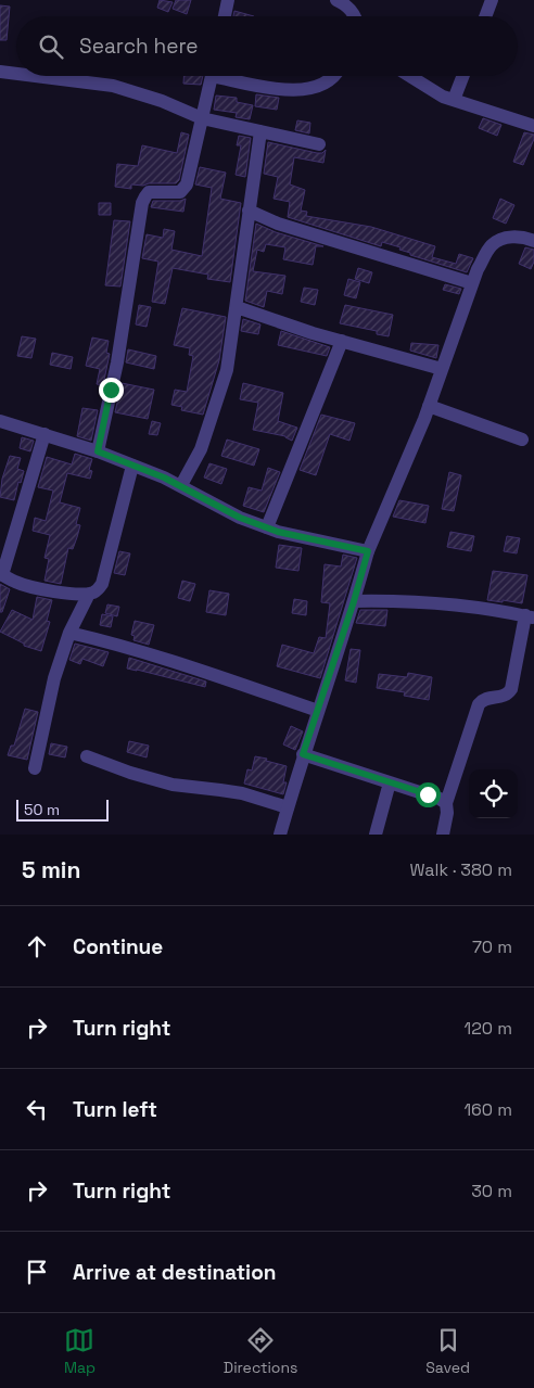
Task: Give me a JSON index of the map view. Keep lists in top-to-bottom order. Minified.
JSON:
{"scale_bar":"50 m","page":{"search":"Search here","scale":"50 m","heading":["5 min","Walk · 380 m"],"list":[["Continue","70 m"],["Turn right","120 m"],["Turn left","160 m"],["Turn right","30 m"],"Arrive at destination"],"nav":["Map","Directions","Saved"]}}
